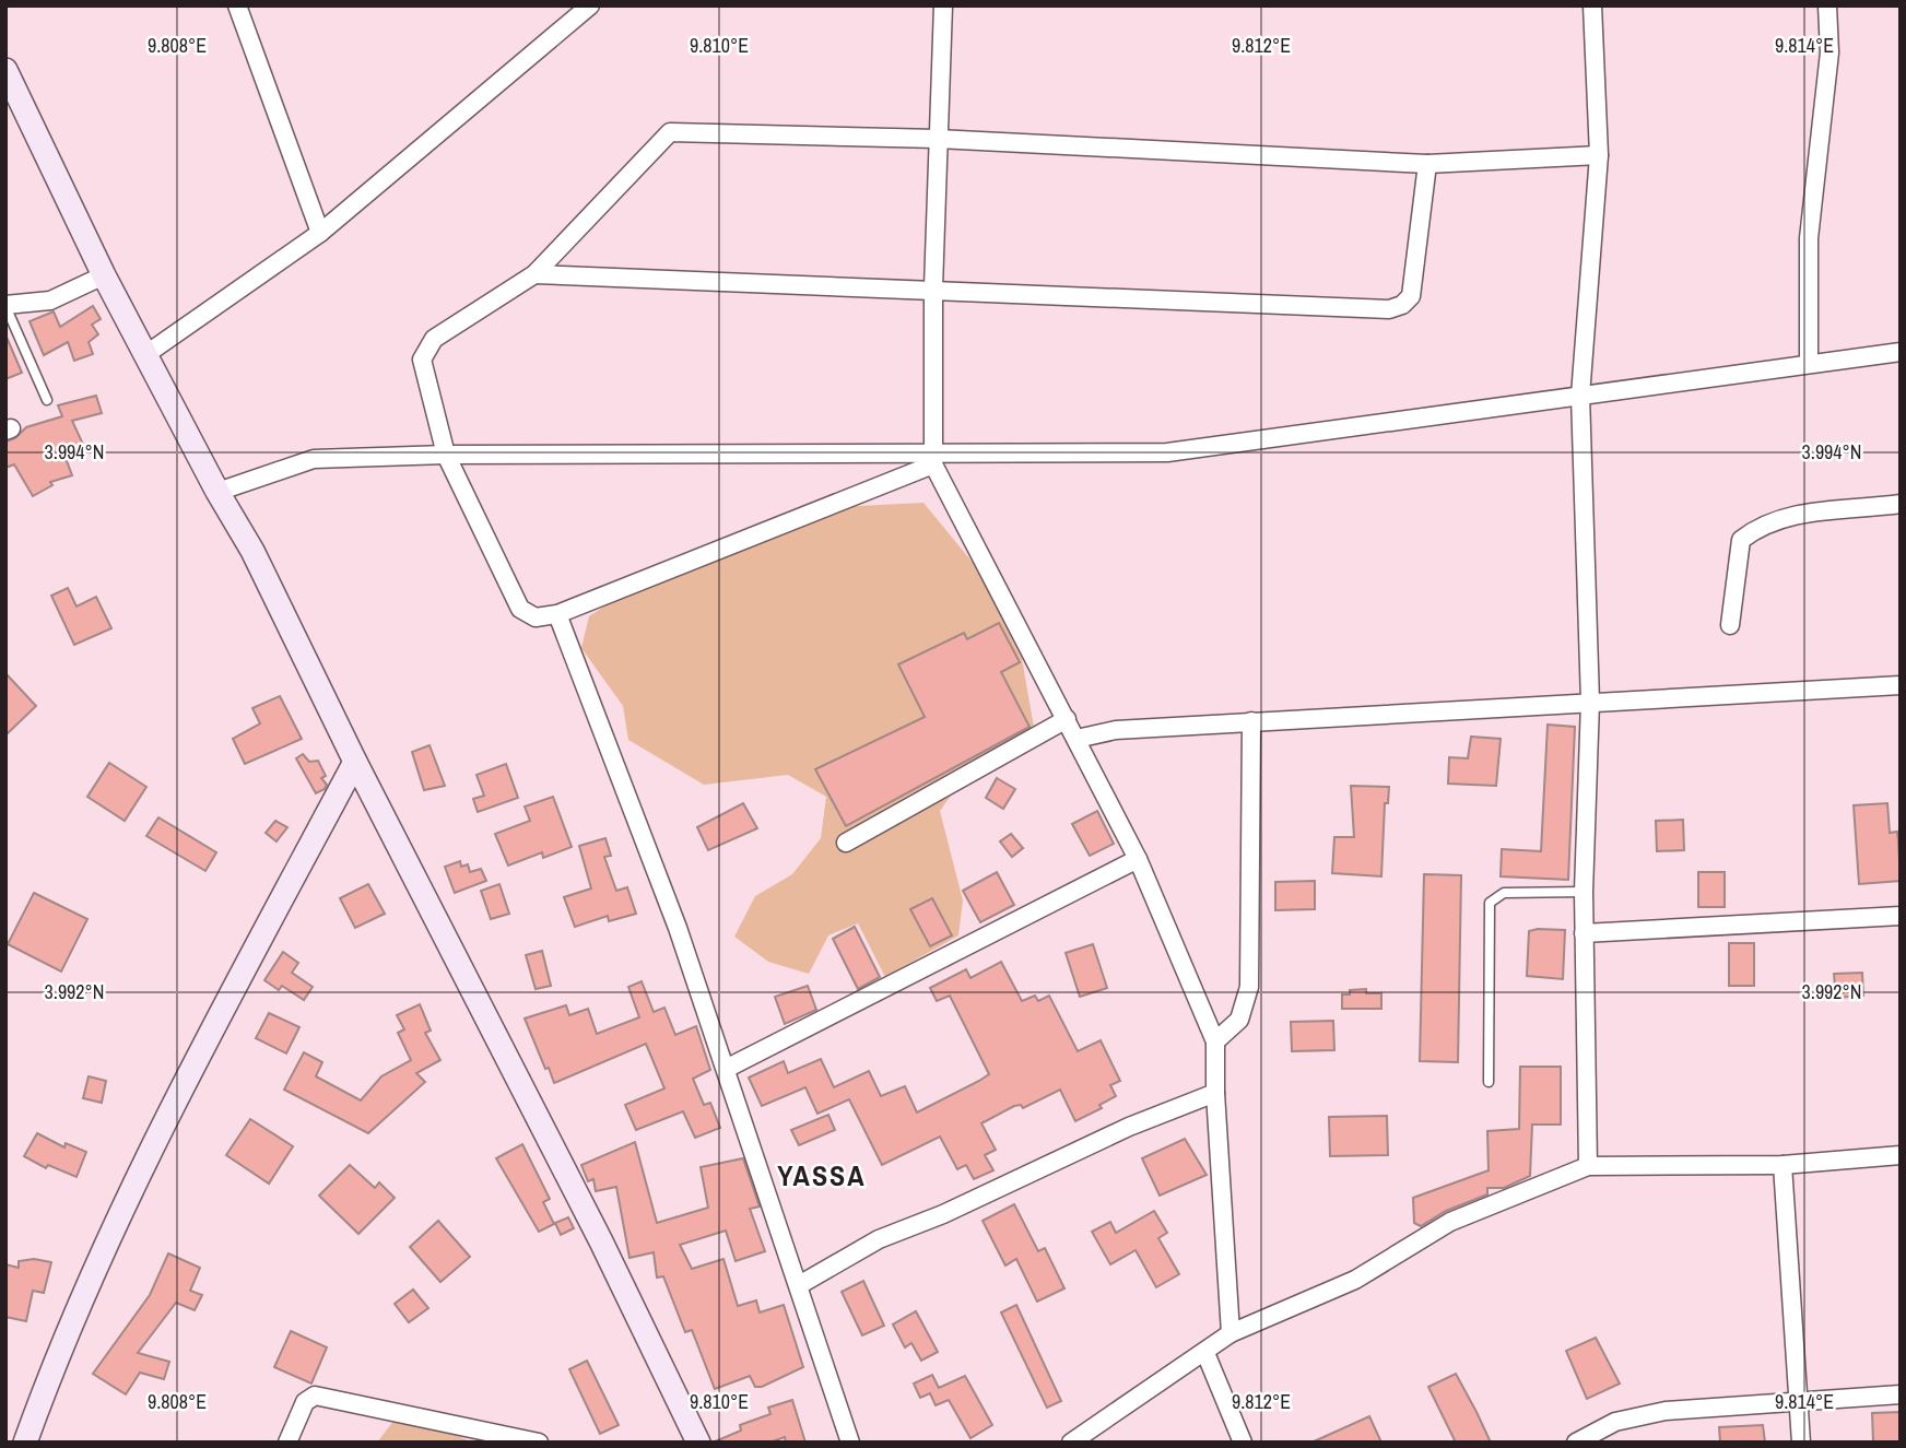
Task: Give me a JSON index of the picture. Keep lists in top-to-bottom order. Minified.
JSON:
{"districts":["YASSA"],"coordinates":["9.808°E","9.810°E","9.812°E","9.814°E","3.994°N","3.992°N"]}
